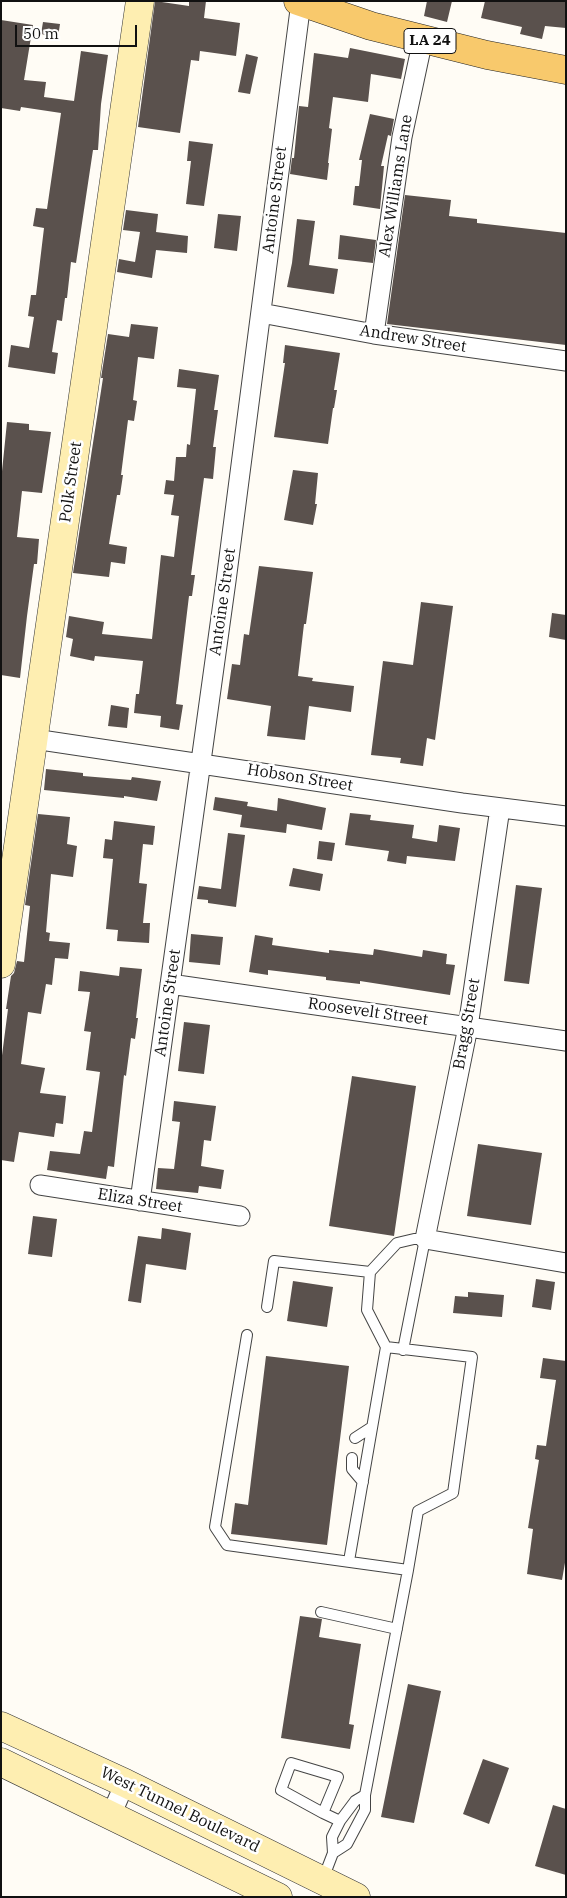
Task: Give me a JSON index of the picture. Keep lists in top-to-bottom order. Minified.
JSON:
{"streets":{"main road":["LA 24"],"street":["Alex Williams Lane","Antoine Street","Andrew Street","Polk Street","Hobson Street","Roosevelt Street","Bragg Street","Eliza Street","West Tunnel Boulevard"]},"crossings":[["LA 24","Alex Williams Lane"],["LA 24","Antoine Street"],["Alex Williams Lane","Andrew Street"],["Antoine Street","Andrew Street"],["Antoine Street","Hobson Street"],["Antoine Street","Roosevelt Street"],["Antoine Street","Eliza Street"],["Polk Street","Hobson Street"],["Hobson Street","Bragg Street"],["Roosevelt Street","Bragg Street"]],"scale_bar":"50 m"}
